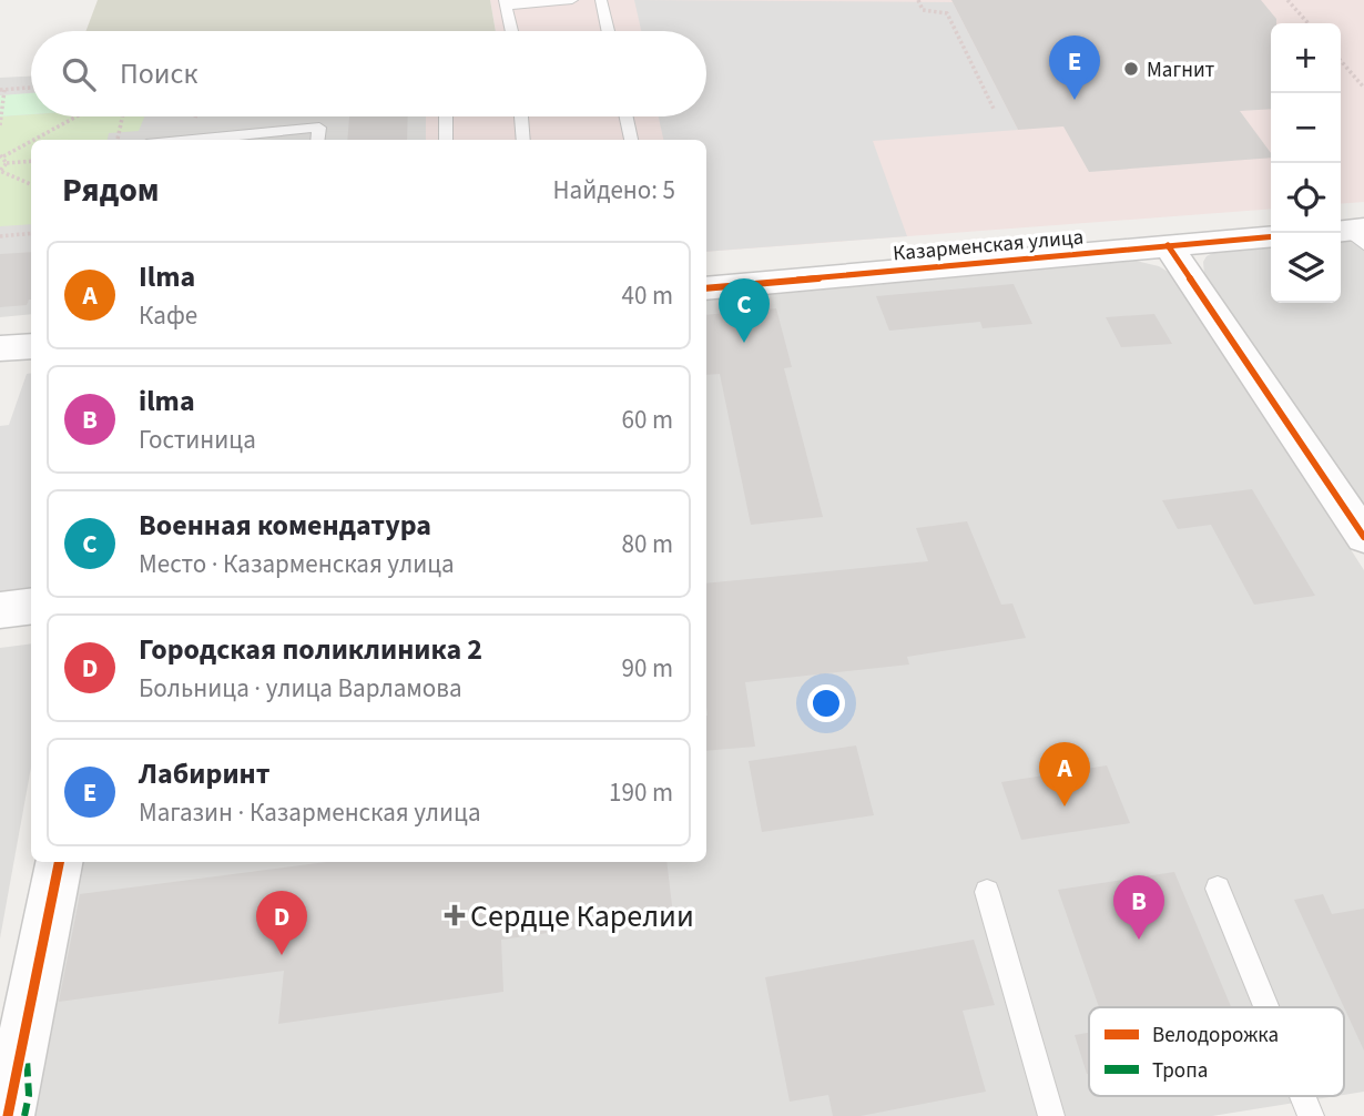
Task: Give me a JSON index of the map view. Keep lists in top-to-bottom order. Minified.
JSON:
{"streets":{"street":["Казарменская улица"]},"places":{"other":["Магнит"],"health":["Сердце Карелии"]},"legend":["Велодорожка","Тропа"],"page":{"map_buttons":["+","−"],"search":"Поиск","pins":["E","C","A","B","D"],"heading":["Рядом","Найдено: 5"],"list":[{"mark":"A","name":"Ilma","note":"Кафе","value":"40 m"},{"mark":"B","name":"ilma","note":"Гостиница","value":"60 m"},{"mark":"C","name":"Военная комендатура","note":"Место · Казарменская улица","value":"80 m"},{"mark":"D","name":"Городская поликлиника 2","note":"Больница · улица Варламова","value":"90 m"},{"mark":"E","name":"Лабиринт","note":"Магазин · Казарменская улица","value":"190 m"}]}}
